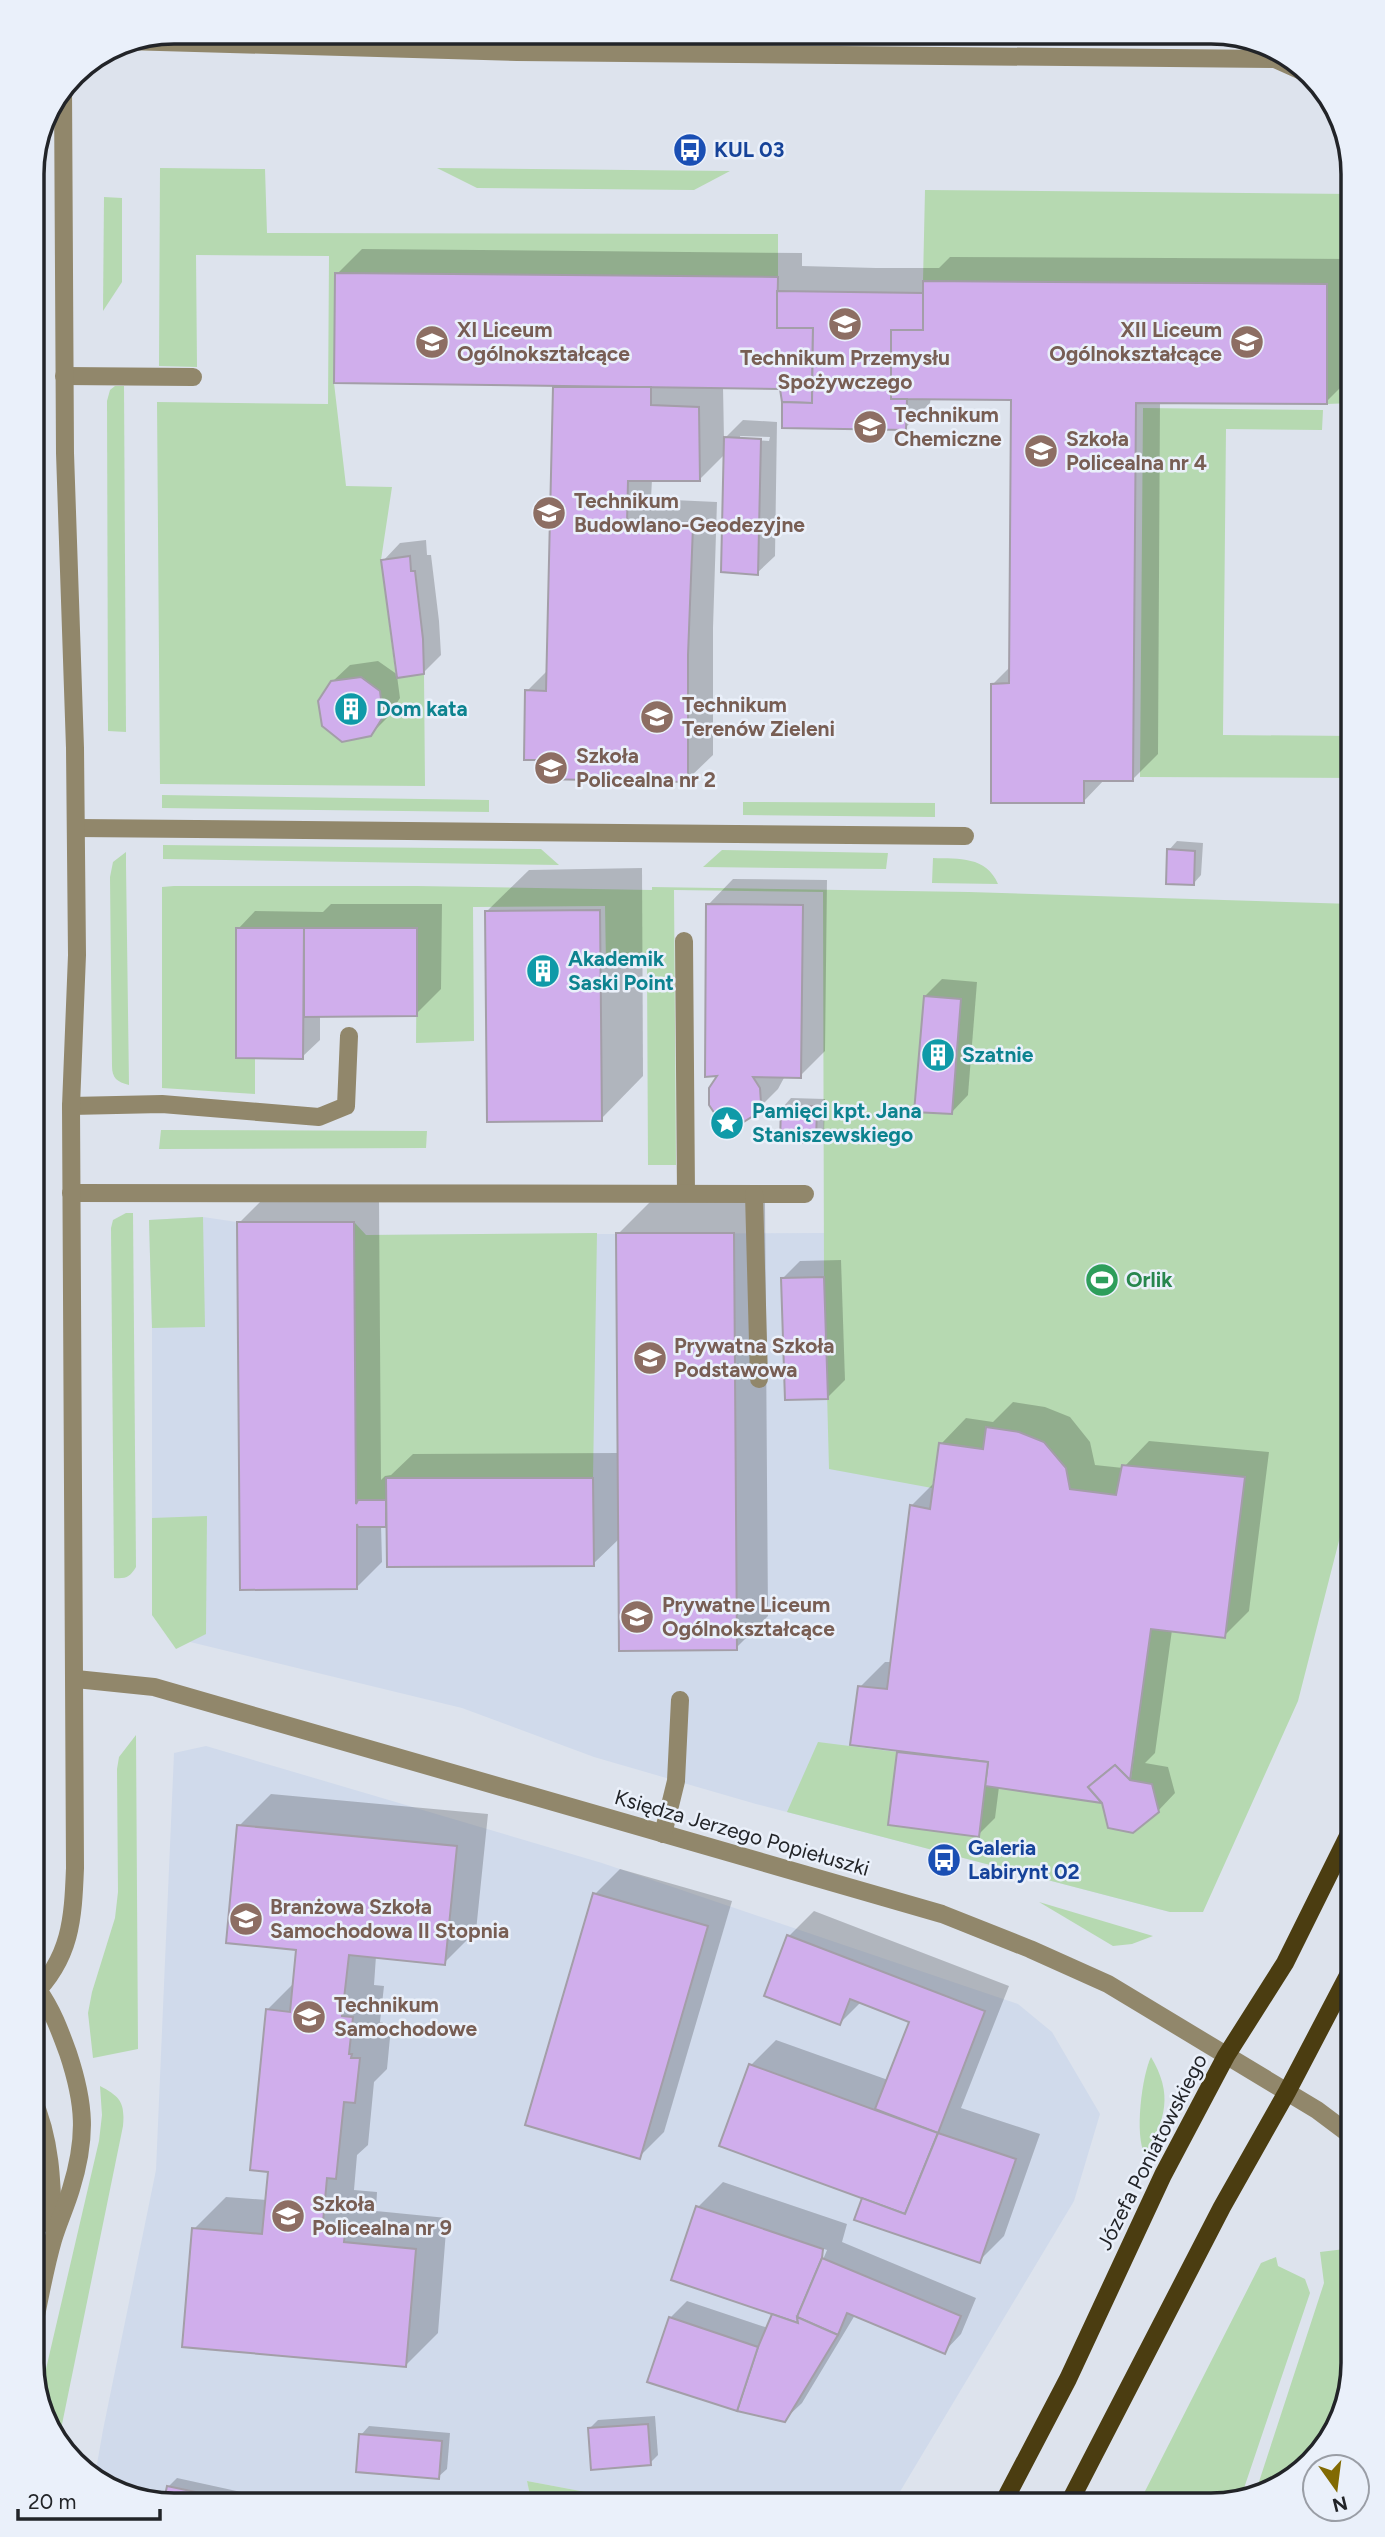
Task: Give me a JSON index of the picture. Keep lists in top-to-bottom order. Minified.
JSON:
{"streets":{"main road":["Józefa Poniatowskiego"],"street":["Księdza Jerzego Popiełuszki"]},"crossings":[["Księdza Jerzego Popiełuszki","Józefa Poniatowskiego"]],"places":{"bus stop":["KUL 03","Galeria Labirynt 02"],"school or university":["Technikum Przemysłu Spożywczego","XI Liceum Ogólnokształcące","XII Liceum Ogólnokształcące","Technikum Chemiczne","Szkoła Policealna nr 4","Technikum Budowlano-Geodezyjne","Technikum Terenów Zieleni","Szkoła Policealna nr 2","Prywatna Szkoła Podstawowa","Prywatne Liceum Ogólnokształcące","Branżowa Szkoła Samochodowa II Stopnia","Technikum Samochodowe","Szkoła Policealna nr 9"],"building":["Dom kata","Akademik Saski Point","Szatnie"],"place":["Pamięci kpt. Jana Staniszewskiego"],"sports":["Orlik"]},"scale_bar":"20 m","north":"bottom"}
